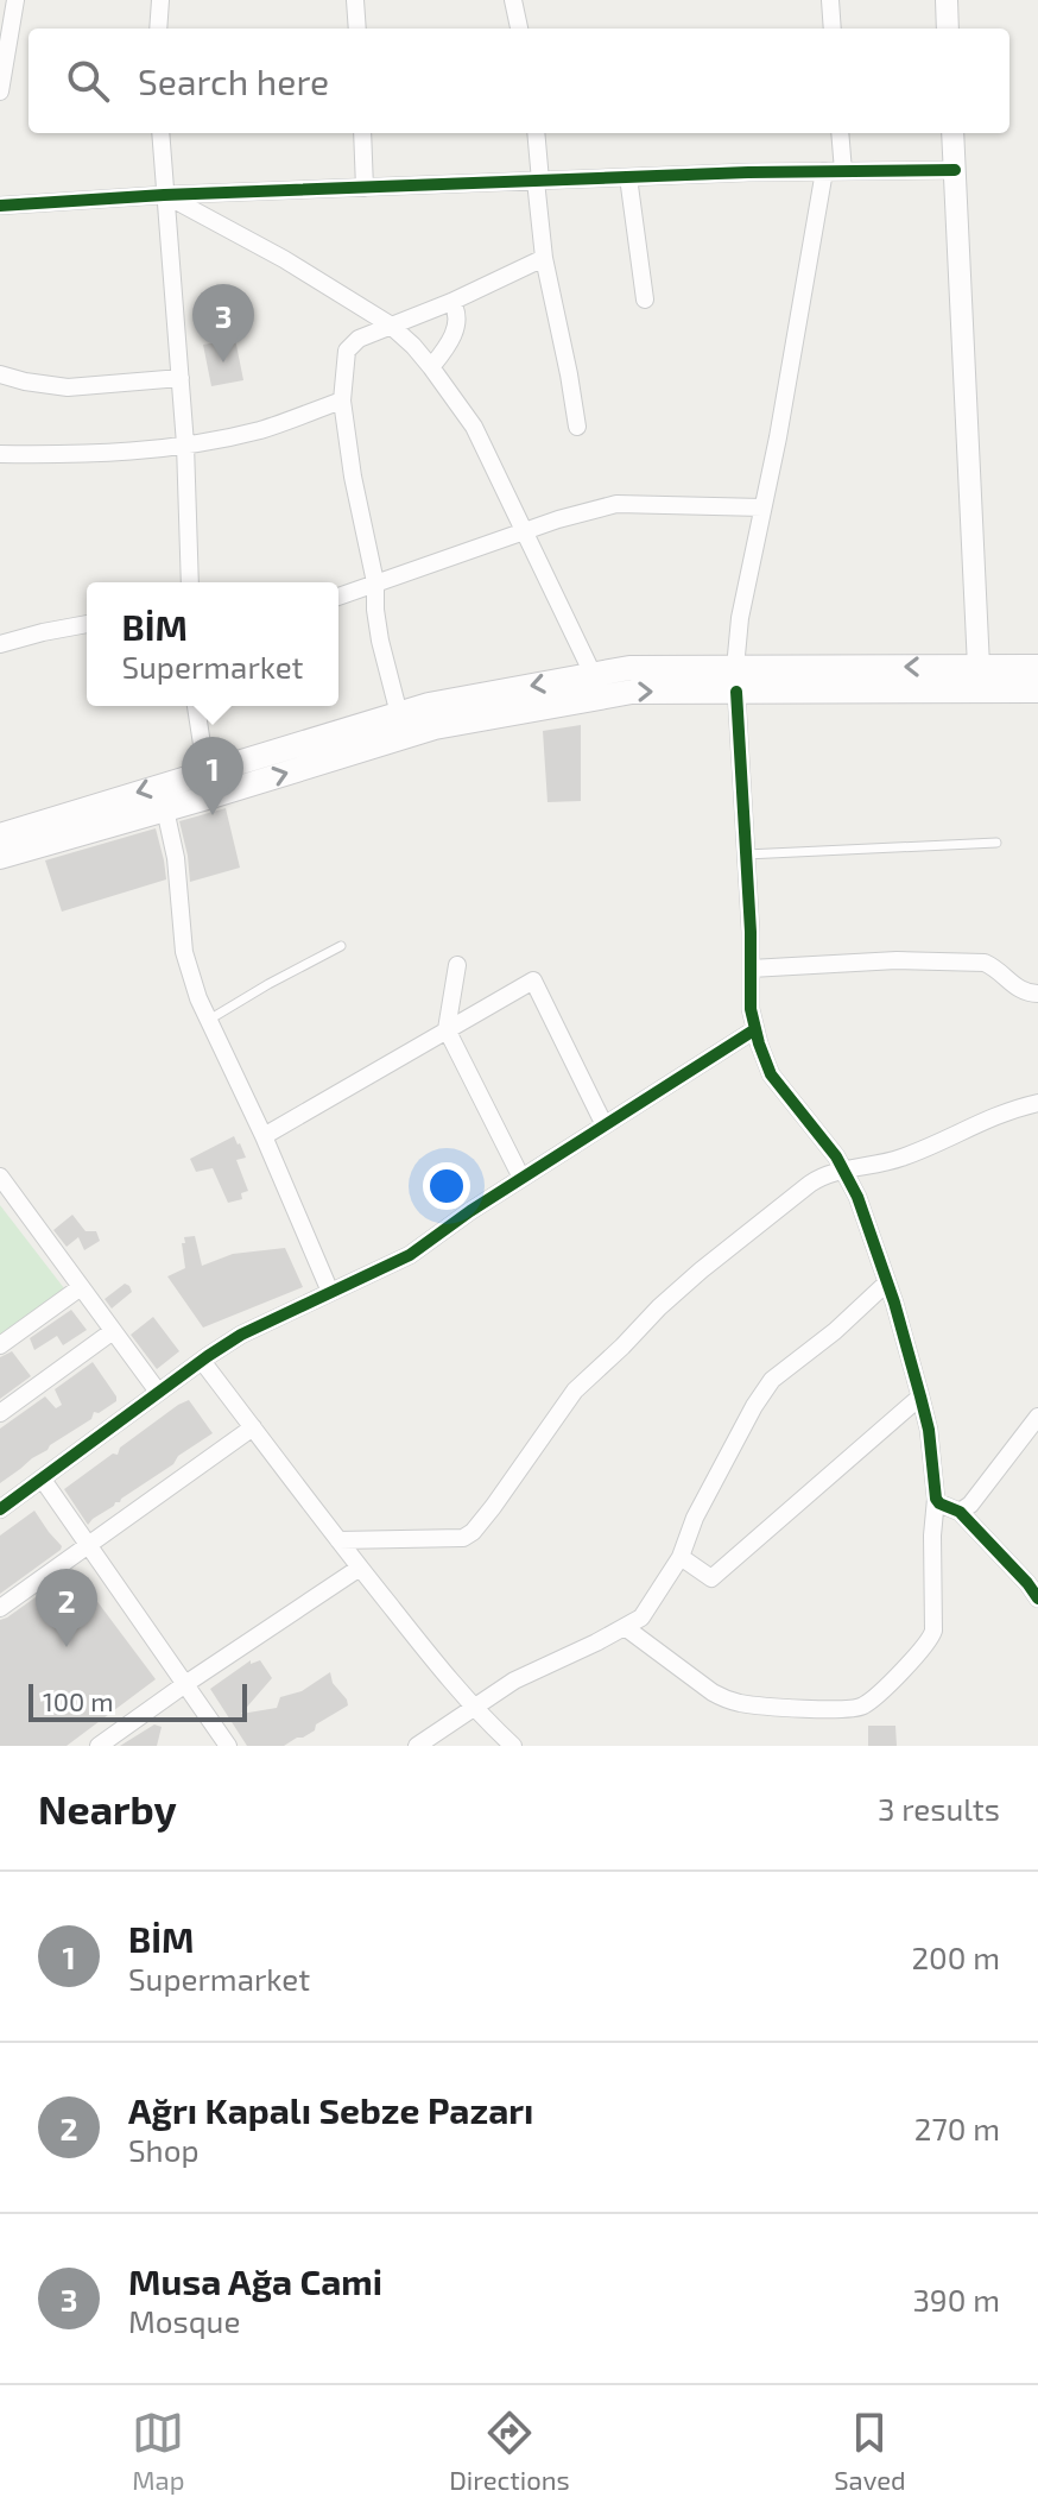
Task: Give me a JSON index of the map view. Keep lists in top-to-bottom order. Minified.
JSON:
{"scale_bar":"100 m","page":{"search":"Search here","pins":["3","1","2"],"popup":["BİM","Supermarket"],"scale":"100 m","heading":["Nearby","3 results"],"list":[{"mark":"1","name":"BİM","note":"Supermarket","value":"200 m"},{"mark":"2","name":"Ağrı Kapalı Sebze Pazarı","note":"Shop","value":"270 m"},{"mark":"3","name":"Musa Ağa Cami","note":"Mosque","value":"390 m"}],"nav":["Map","Directions","Saved"]}}
